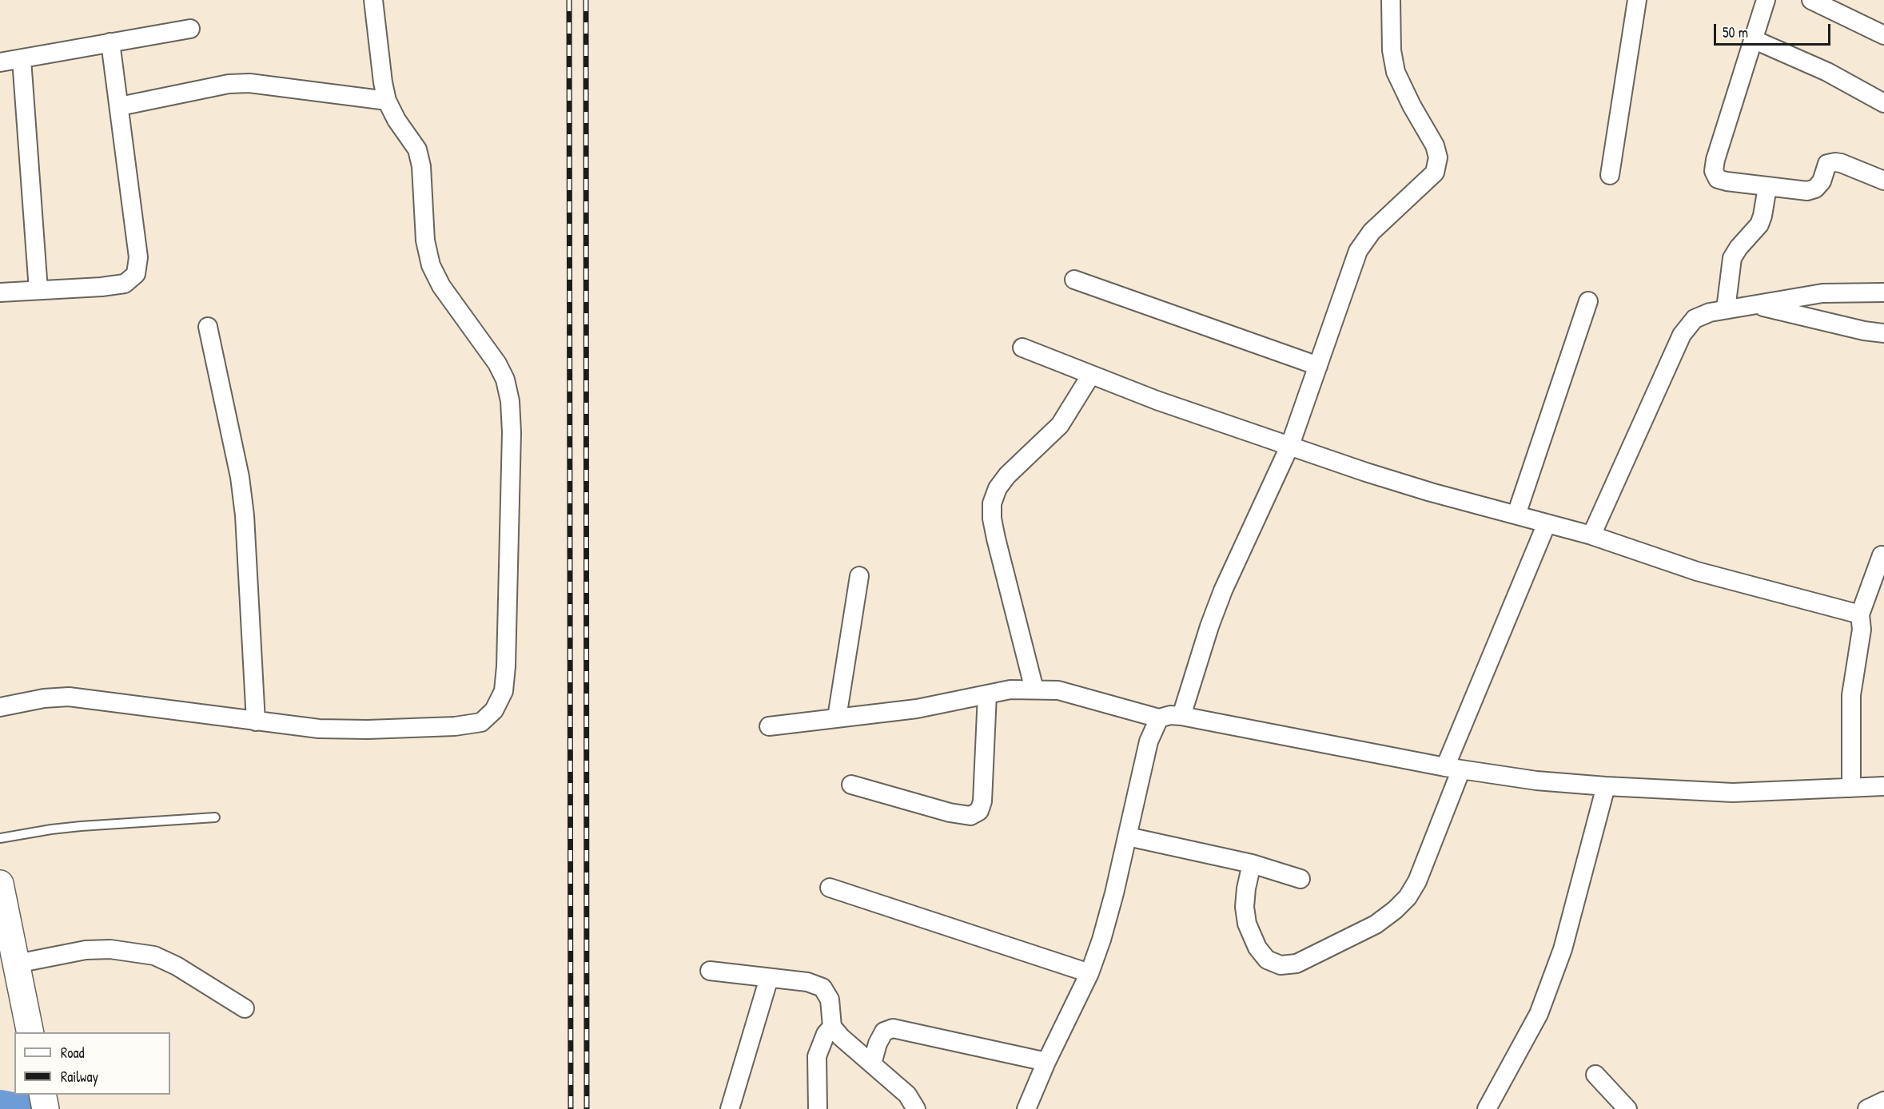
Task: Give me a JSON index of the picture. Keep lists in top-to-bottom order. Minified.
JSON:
{"legend":["Road","Railway"],"scale_bar":"50 m"}
